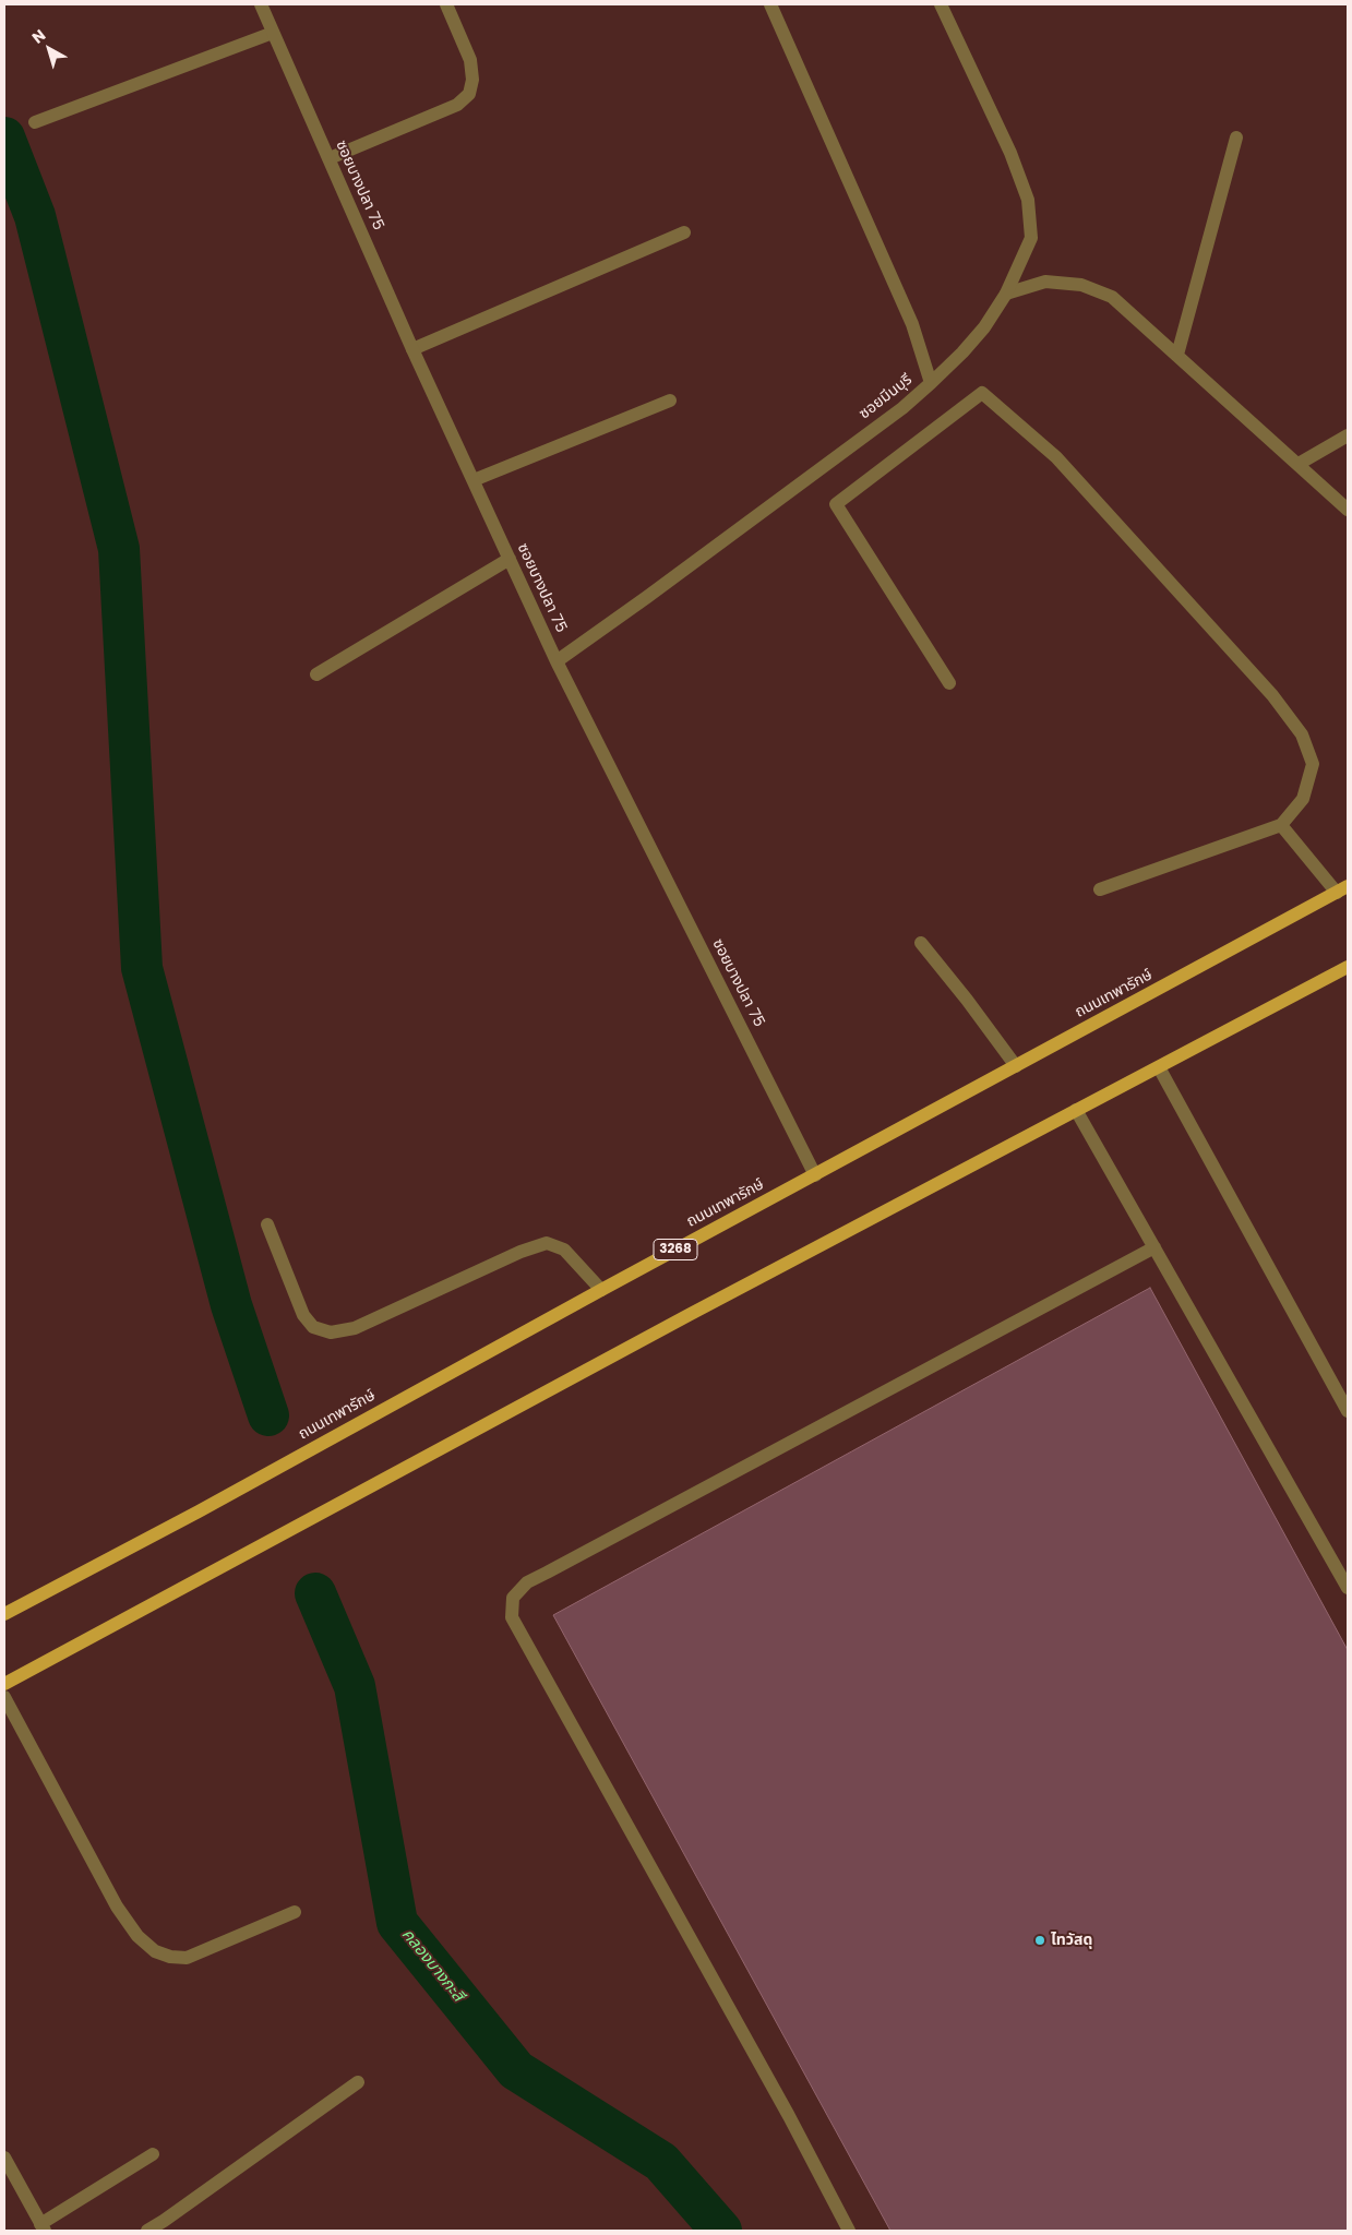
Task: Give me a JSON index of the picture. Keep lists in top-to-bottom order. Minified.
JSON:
{"streets":{"main road":["ถนนเทพารักษ์","3268"],"street":["ซอยบางปลา 75","ซอยมีนบุรี"]},"crossings":[["ซอยบางปลา 75","ซอยมีนบุรี"],["ซอยบางปลา 75","ถนนเทพารักษ์"]],"water":["คลองบางกะสี"],"places":["ไทวัสดุ"],"north":"top left"}
